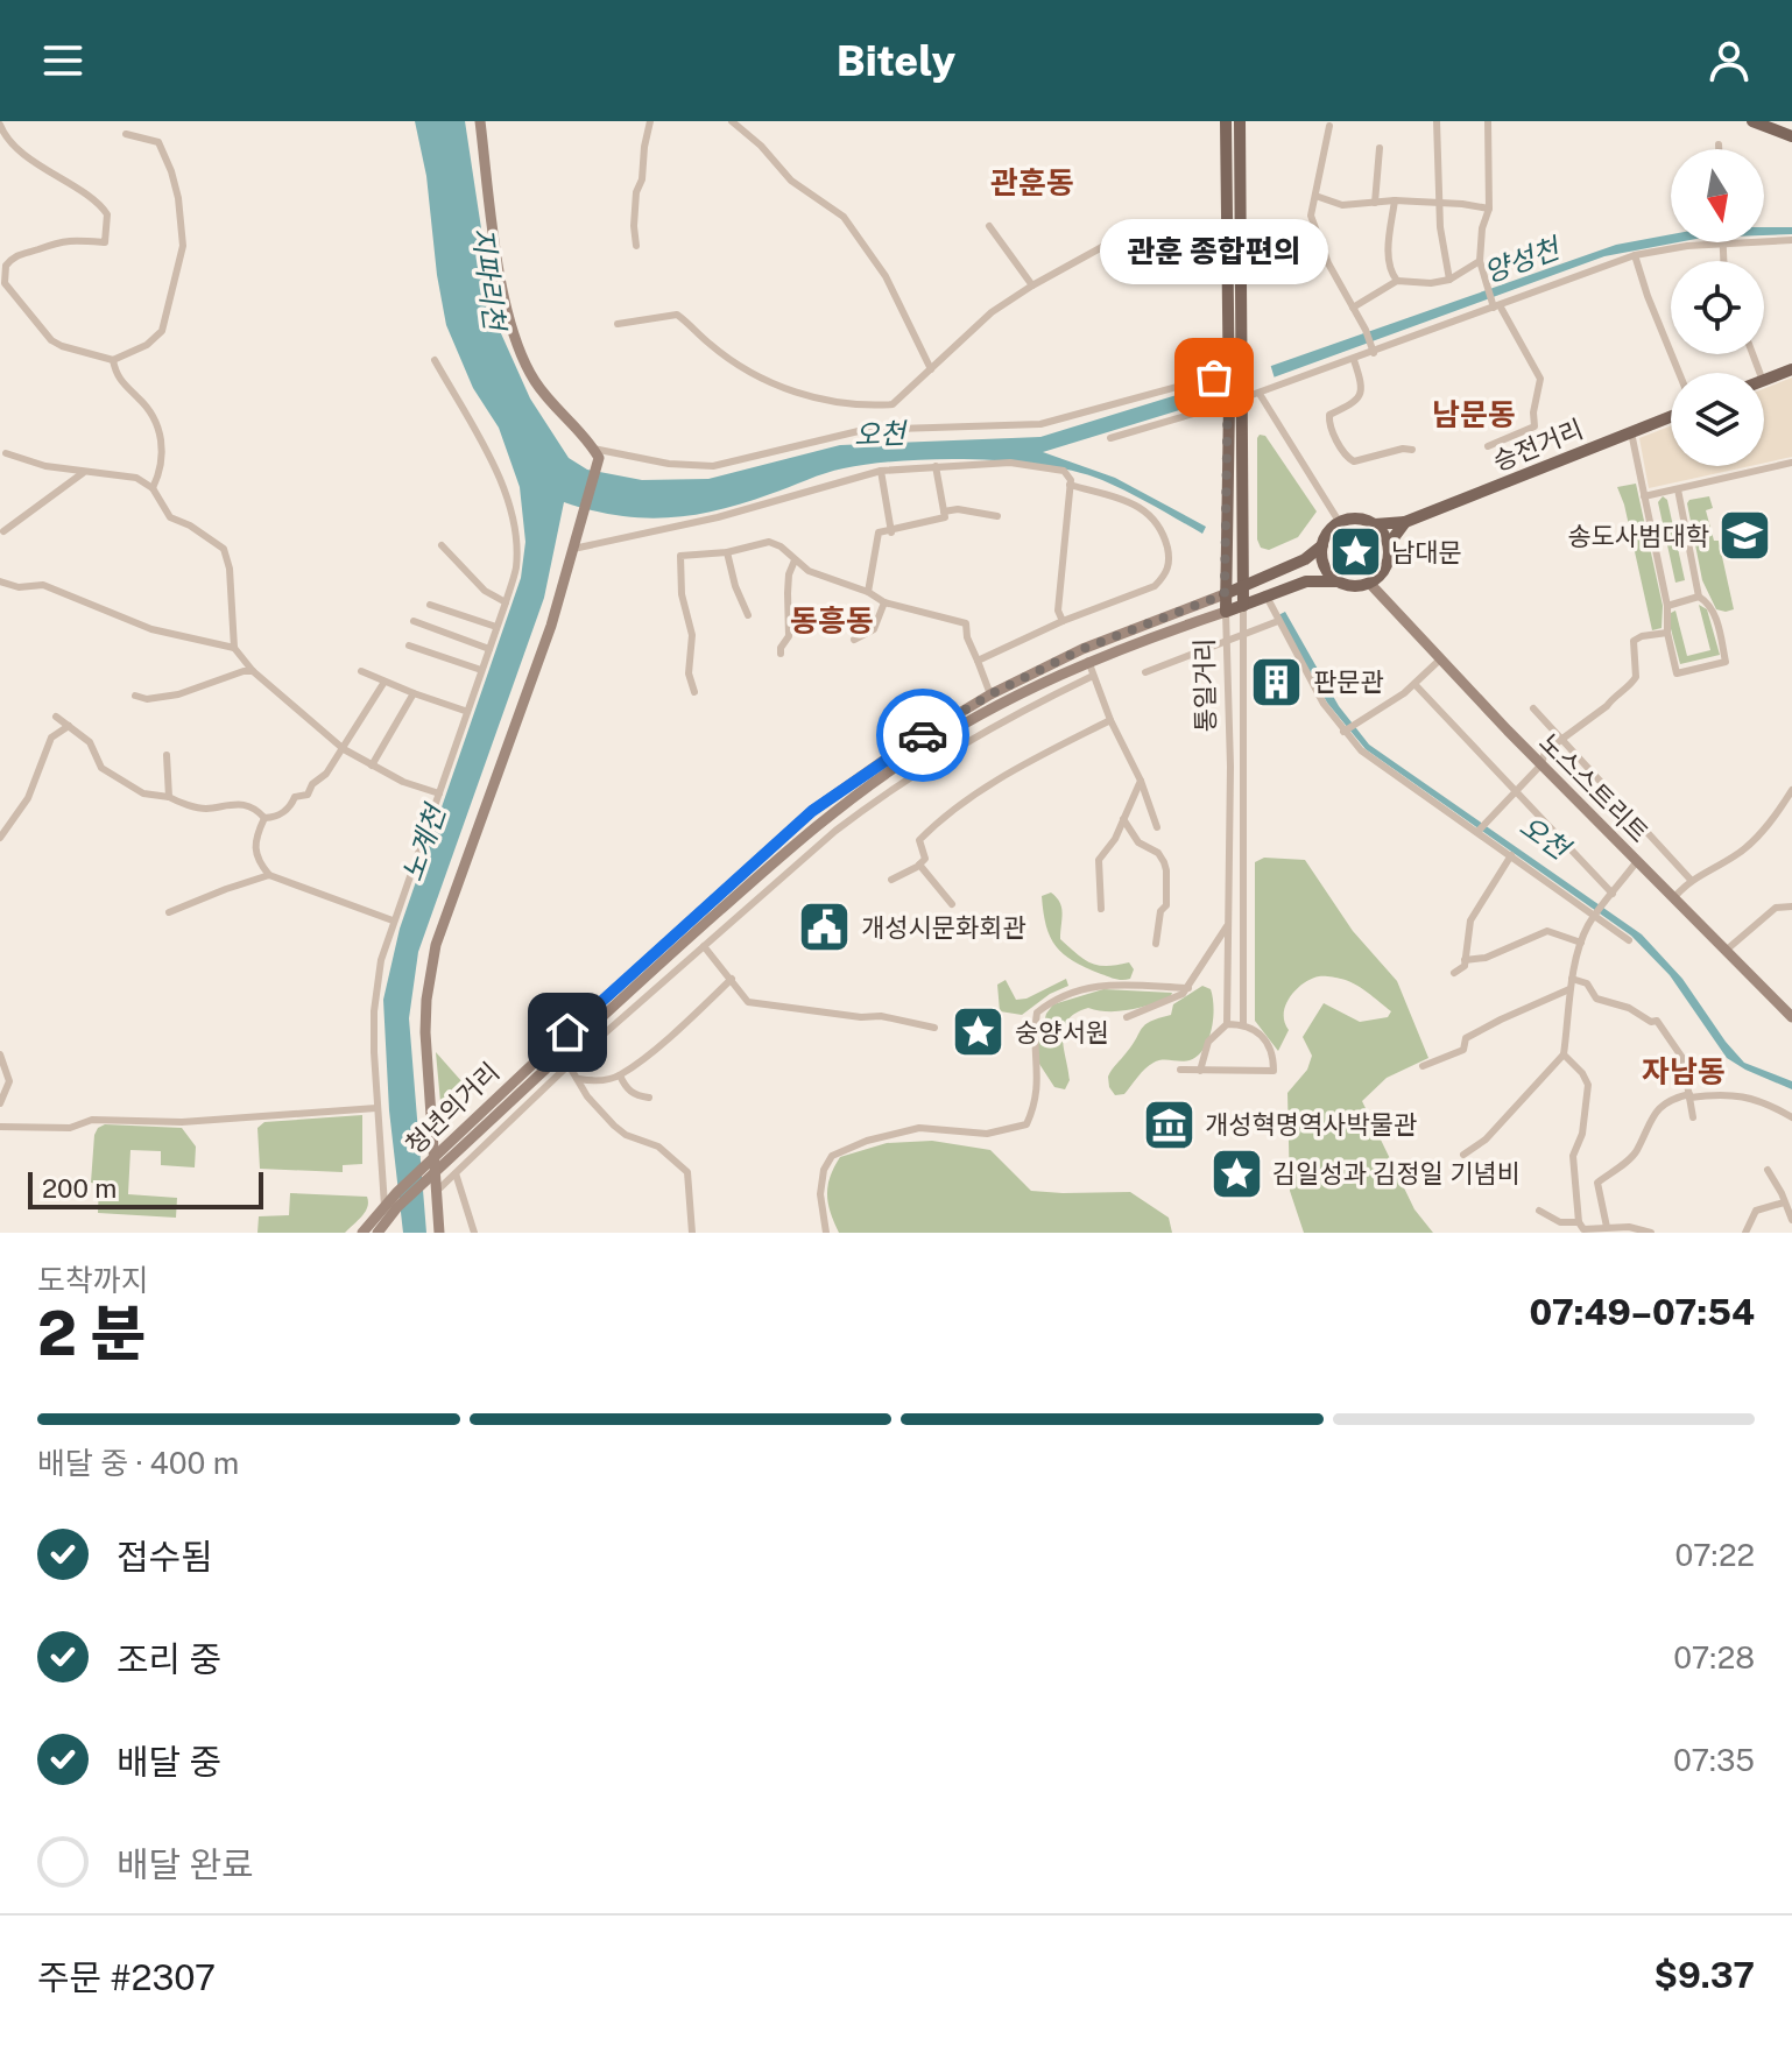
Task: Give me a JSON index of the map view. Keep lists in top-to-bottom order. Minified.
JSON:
{"streets":{"main road":["승전거리","통일거리","노스스트리트","청년의거리"]},"crossings":[["통일거리","청년의거리"],["노스스트리트","청년의거리"]],"districts":["관훈동","남문동","동흥동","자남동"],"water":["양성천","지파리천","오천","노계천"],"places":{"other":["관훈 종합편의"],"school or university":["송도사범대학"],"place":["남대문","숭양서원","김일성과 김정일 기념비"],"building":["판문관"],"public building":["개성시문화회관"],"museum":["개성혁명역사박물관"]},"scale_bar":"200 m","north":"bottom","page":{"header":"Bitely","bubble":"관훈 종합편의","scale":"200 m","heading":["2 분","도착까지","07:49–07:54"],"panel":["주문 #2307","$9.37"],"bar":"배달 중 · 400 m","list":[["접수됨","07:22"],["조리 중","07:28"],["배달 중","07:35"],"배달 완료"]}}
